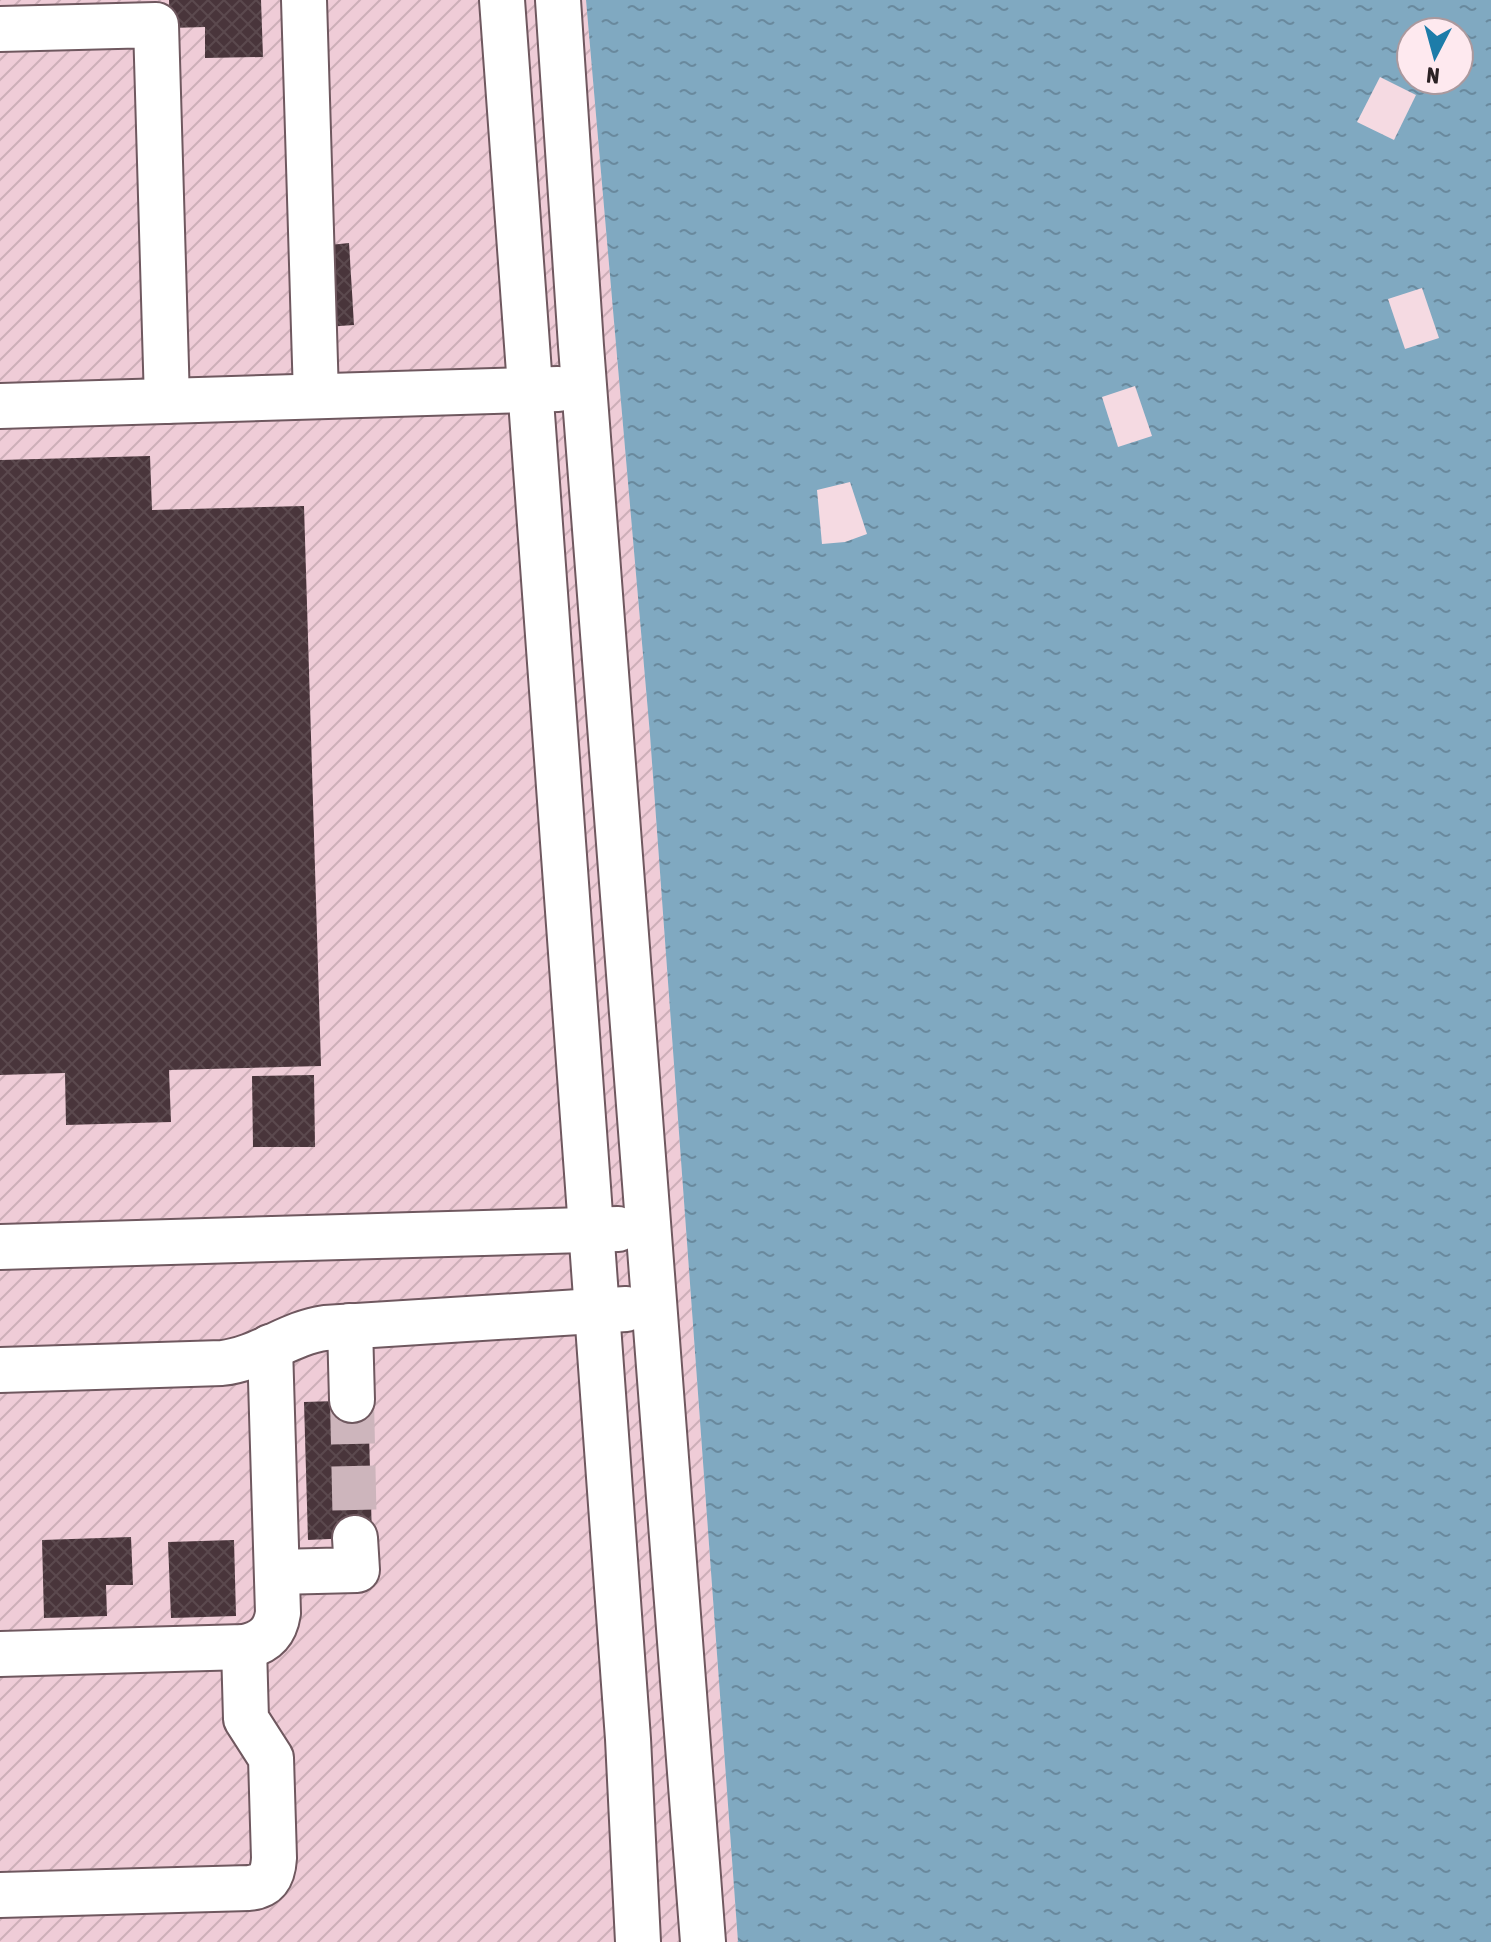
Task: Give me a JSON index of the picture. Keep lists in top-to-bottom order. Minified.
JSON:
{"north":"bottom"}
